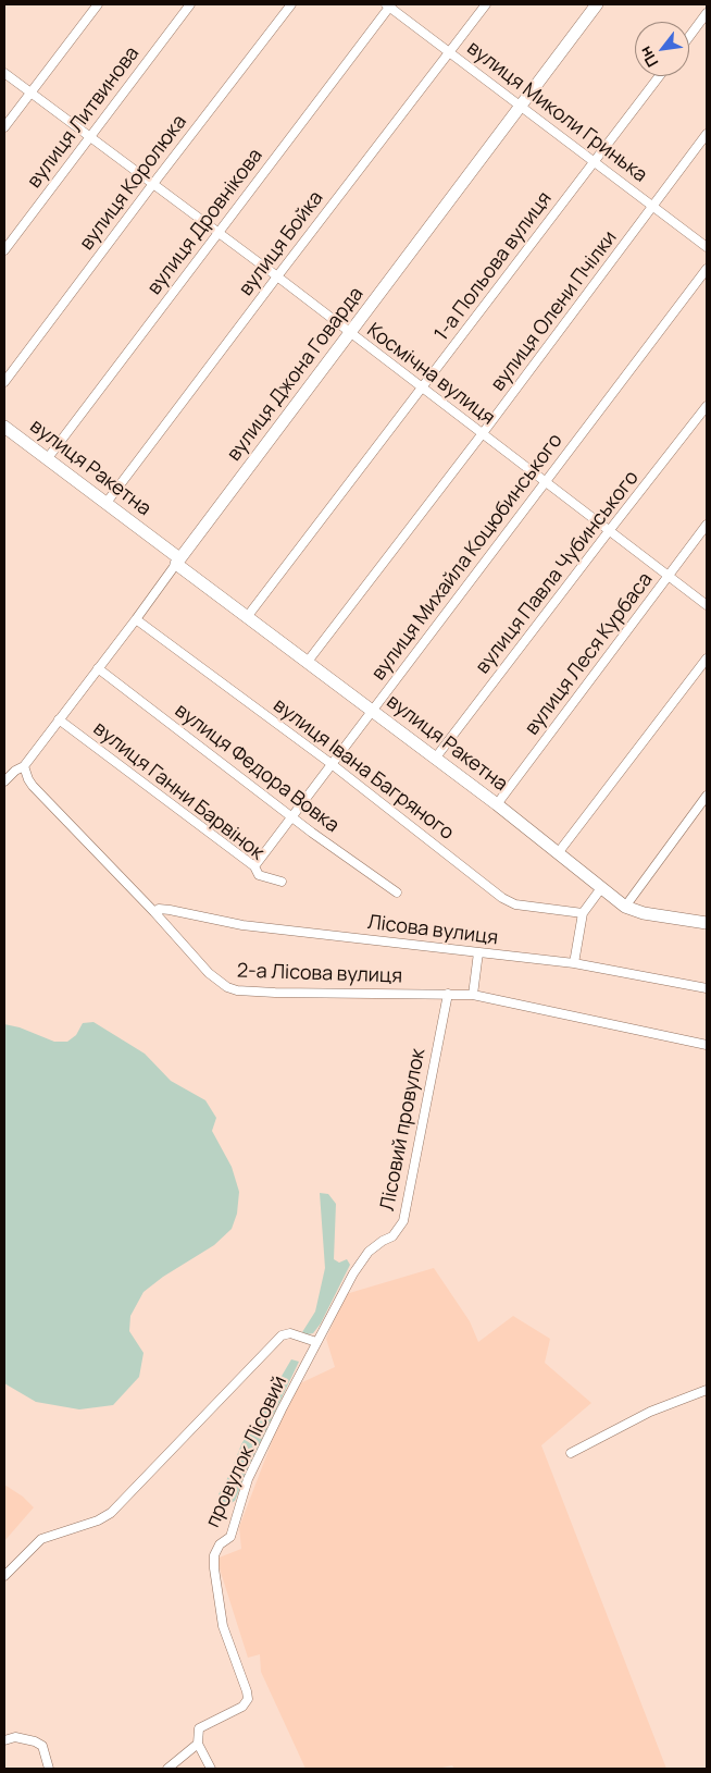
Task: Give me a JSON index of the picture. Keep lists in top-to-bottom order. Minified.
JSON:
{"streets":{"street":["вулиця Миколи Гринька","вулиця Литвинова","вулиця Королюка","вулиця Дровнікова","вулиця Бойка","1-а Польова вулиця","вулиця Олени Пчілки","вулиця Джона Говарда","Космічна вулиця","вулиця Ракетна","вулиця Михайла Коцюбинського","вулиця Павла Чубинського","вулиця Леся Курбаса","вулиця Федора Вовка","вулиця Івана Багряного","вулиця Ганни Барвінок","Лісова вулиця","2-а Лісова вулиця","Лісовий провулок","провулок Лісовий"]},"crossings":[["вулиця Миколи Гринька","вулиця Дровнікова"],["вулиця Миколи Гринька","вулиця Бойка"],["вулиця Миколи Гринька","1-а Польова вулиця"],["вулиця Миколи Гринька","вулиця Олени Пчілки"],["вулиця Миколи Гринька","вулиця Джона Говарда"],["вулиця Литвинова","Космічна вулиця"],["вулиця Королюка","Космічна вулиця"],["вулиця Дровнікова","Космічна вулиця"],["вулиця Дровнікова","вулиця Ракетна"],["вулиця Бойка","Космічна вулиця"],["вулиця Бойка","вулиця Ракетна"],["1-а Польова вулиця","Космічна вулиця"],["1-а Польова вулиця","вулиця Ракетна"],["вулиця Олени Пчілки","Космічна вулиця"],["вулиця Олени Пчілки","вулиця Ракетна"],["вулиця Джона Говарда","Космічна вулиця"],["вулиця Джона Говарда","вулиця Ракетна"],["вулиця Джона Говарда","вулиця Федора Вовка"],["вулиця Джона Говарда","вулиця Івана Багряного"],["вулиця Джона Говарда","вулиця Ганни Барвінок"],["вулиця Джона Говарда","2-а Лісова вулиця"],["Космічна вулиця","вулиця Михайла Коцюбинського"],["Космічна вулиця","вулиця Павла Чубинського"],["Космічна вулиця","вулиця Леся Курбаса"],["вулиця Ракетна","вулиця Михайла Коцюбинського"],["вулиця Ракетна","вулиця Павла Чубинського"],["вулиця Ракетна","вулиця Леся Курбаса"],["вулиця Михайла Коцюбинського","вулиця Федора Вовка"],["вулиця Михайла Коцюбинського","вулиця Івана Багряного"],["вулиця Михайла Коцюбинського","вулиця Ганни Барвінок"],["Лісова вулиця","2-а Лісова вулиця"],["2-а Лісова вулиця","Лісовий провулок"],["Лісовий провулок","провулок Лісовий"]],"north":"bottom left"}
